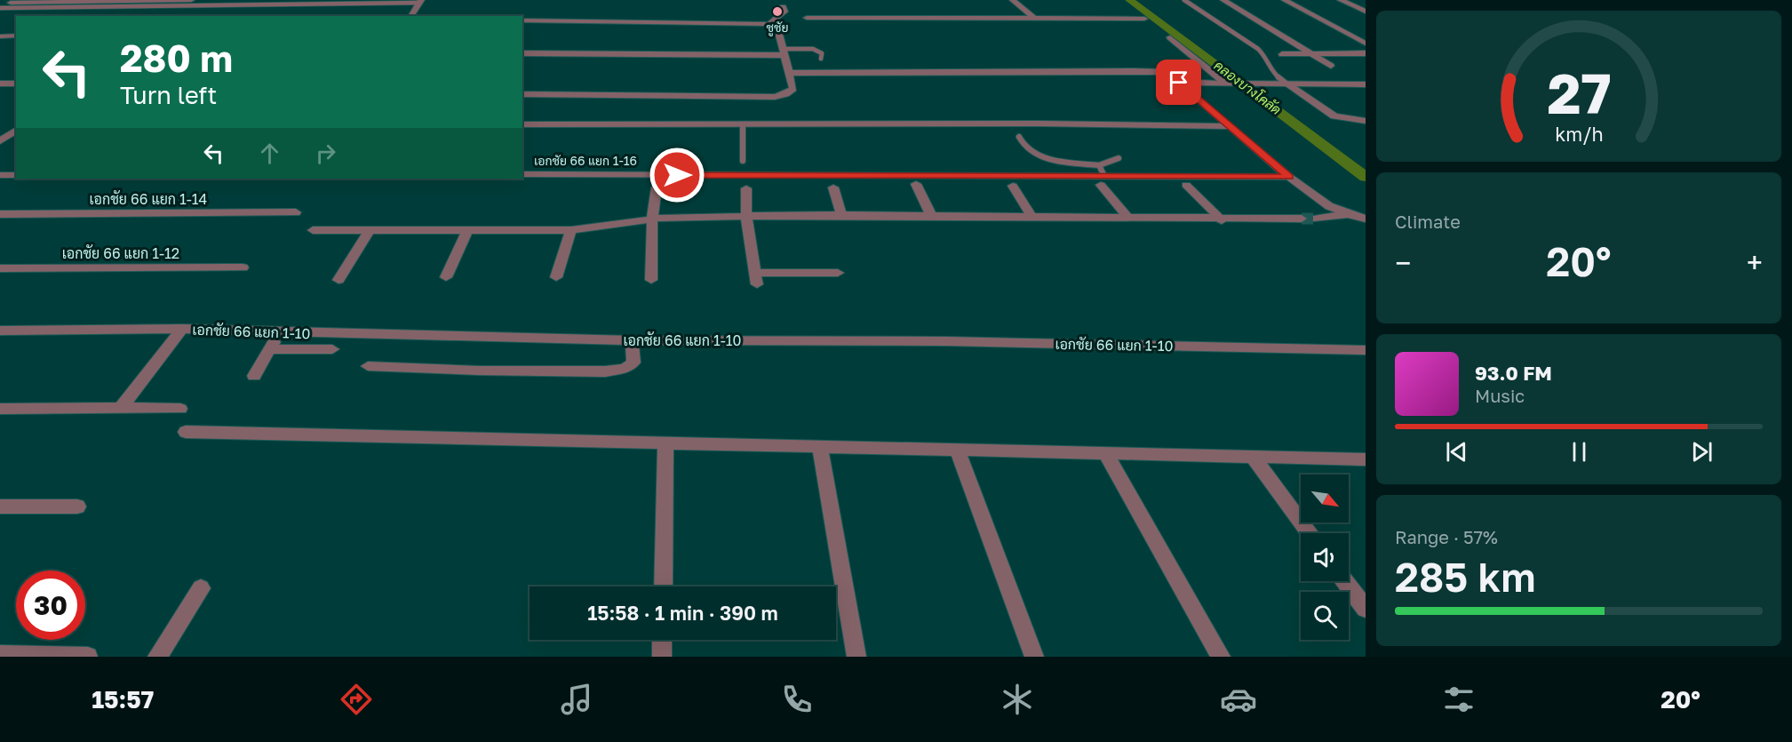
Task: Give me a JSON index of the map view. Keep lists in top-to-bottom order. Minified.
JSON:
{"streets":{"street":["เอกชัย 66 แยก 1-16","เอกชัย 66 แยก 1-14","เอกชัย 66 แยก 1-12","เอกชัย 66 แยก 1-10"]},"water":["คลองบางโคลัด"],"places":["ชูชัย"],"north":"bottom right","page":{"turn":["280 m","Turn left"],"tile":["Climate",["Range · 57%","285 km"]],"heat":["−","20°","+"],"song":["93.0 FM","Music"],"limit":"30","trip":"15:58 · 1 min · 390 m","tabs":["15:57","20°"],"gauge":["27","km/h"]}}
